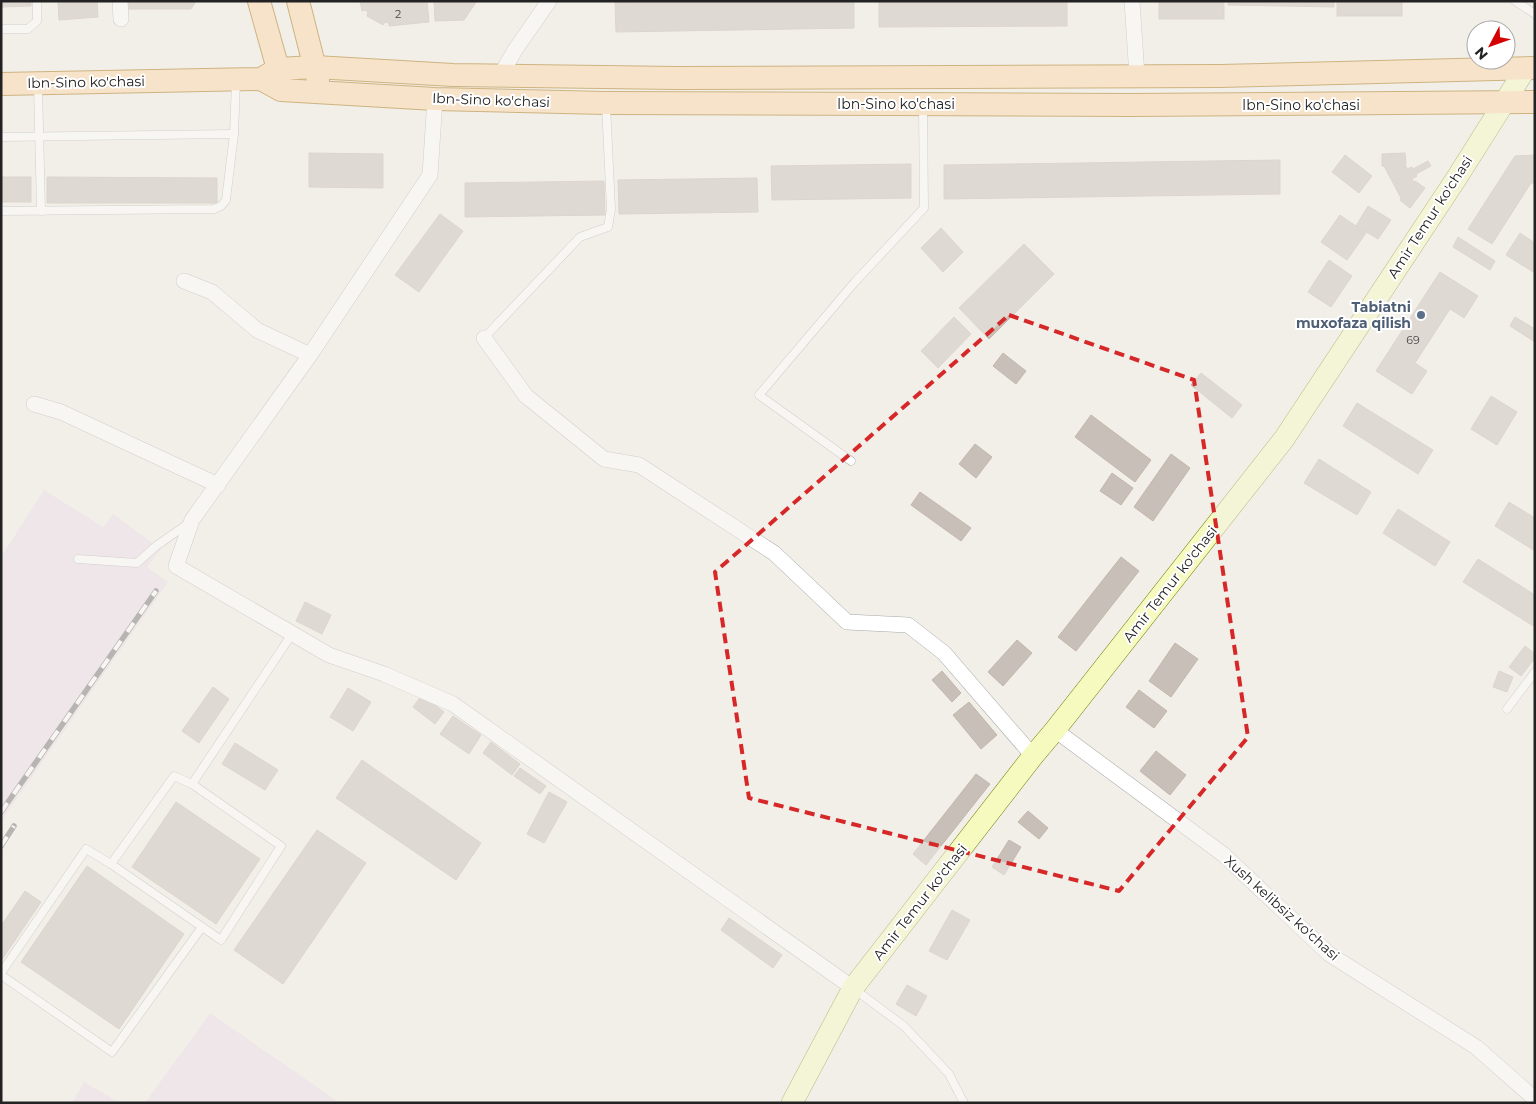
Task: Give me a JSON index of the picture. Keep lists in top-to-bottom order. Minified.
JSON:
{"streets":{"main road":["Ibn-Sino ko'chasi","Amir Temur ko'chasi"],"street":["Xush kelibsiz ko'chasi"]},"crossings":[["Ibn-Sino ko'chasi","Amir Temur ko'chasi"],["Amir Temur ko'chasi","Xush kelibsiz ko'chasi"]],"places":["Tabiatni muxofaza qilish"],"house_numbers":["2","69"],"north":"bottom left"}
